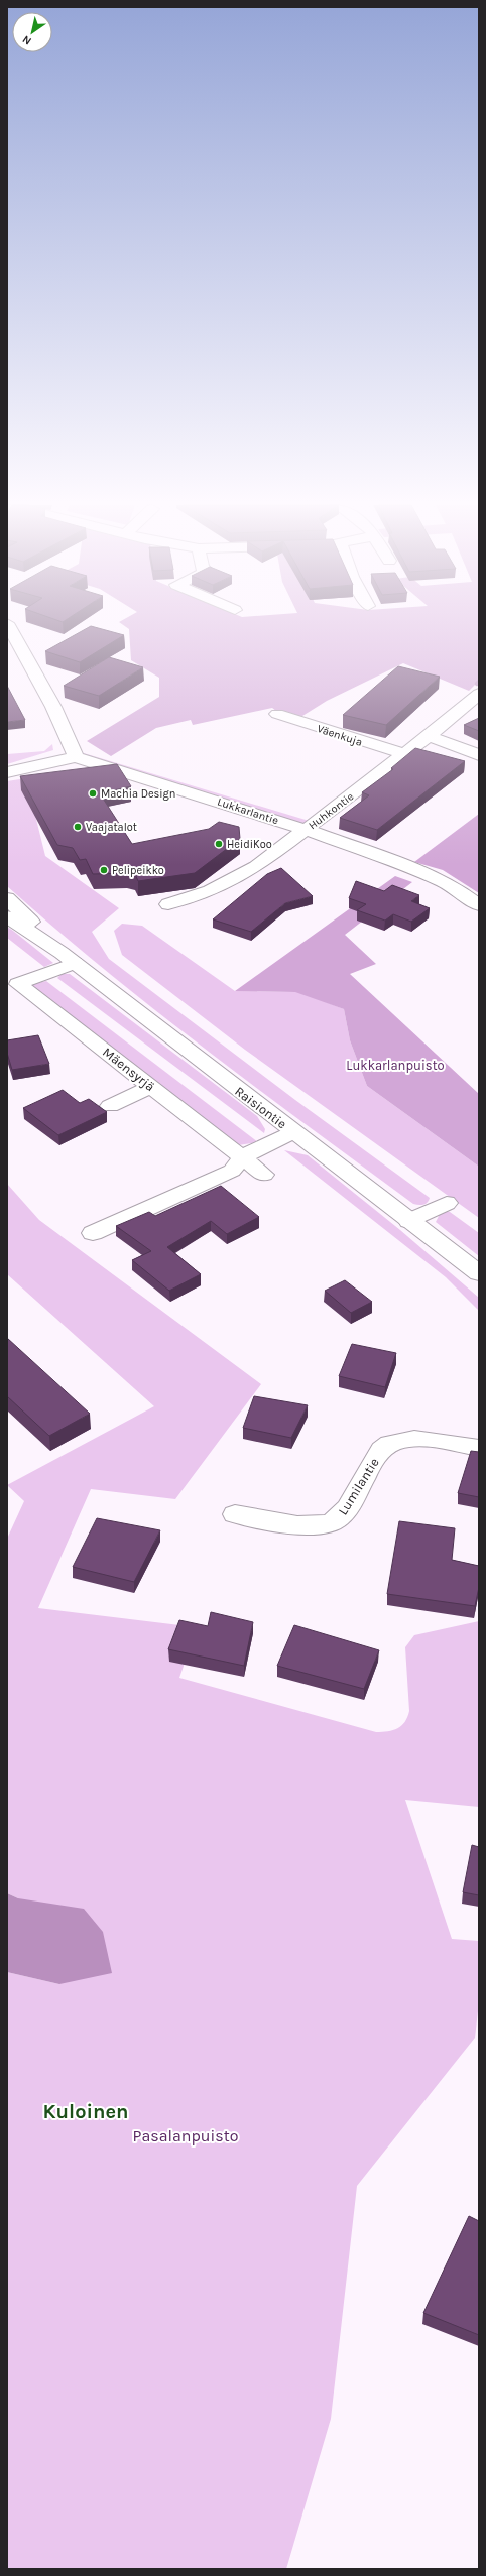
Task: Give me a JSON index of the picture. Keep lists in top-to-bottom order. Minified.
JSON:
{"streets":{"street":["Väenkuja","Lukkarlantie","Huhkontie","Mäensyrjä","Raisiontie","Lumilantie"]},"crossings":[["Väenkuja","Huhkontie"],["Lukkarlantie","Huhkontie"],["Mäensyrjä","Raisiontie"]],"districts":["Kuloinen"],"parks":["Lukkarlanpuisto","Pasalanpuisto"],"places":["Machia Design","Vaajatalot","HeidiKoo","Pelipeikko"],"north":"bottom left"}
